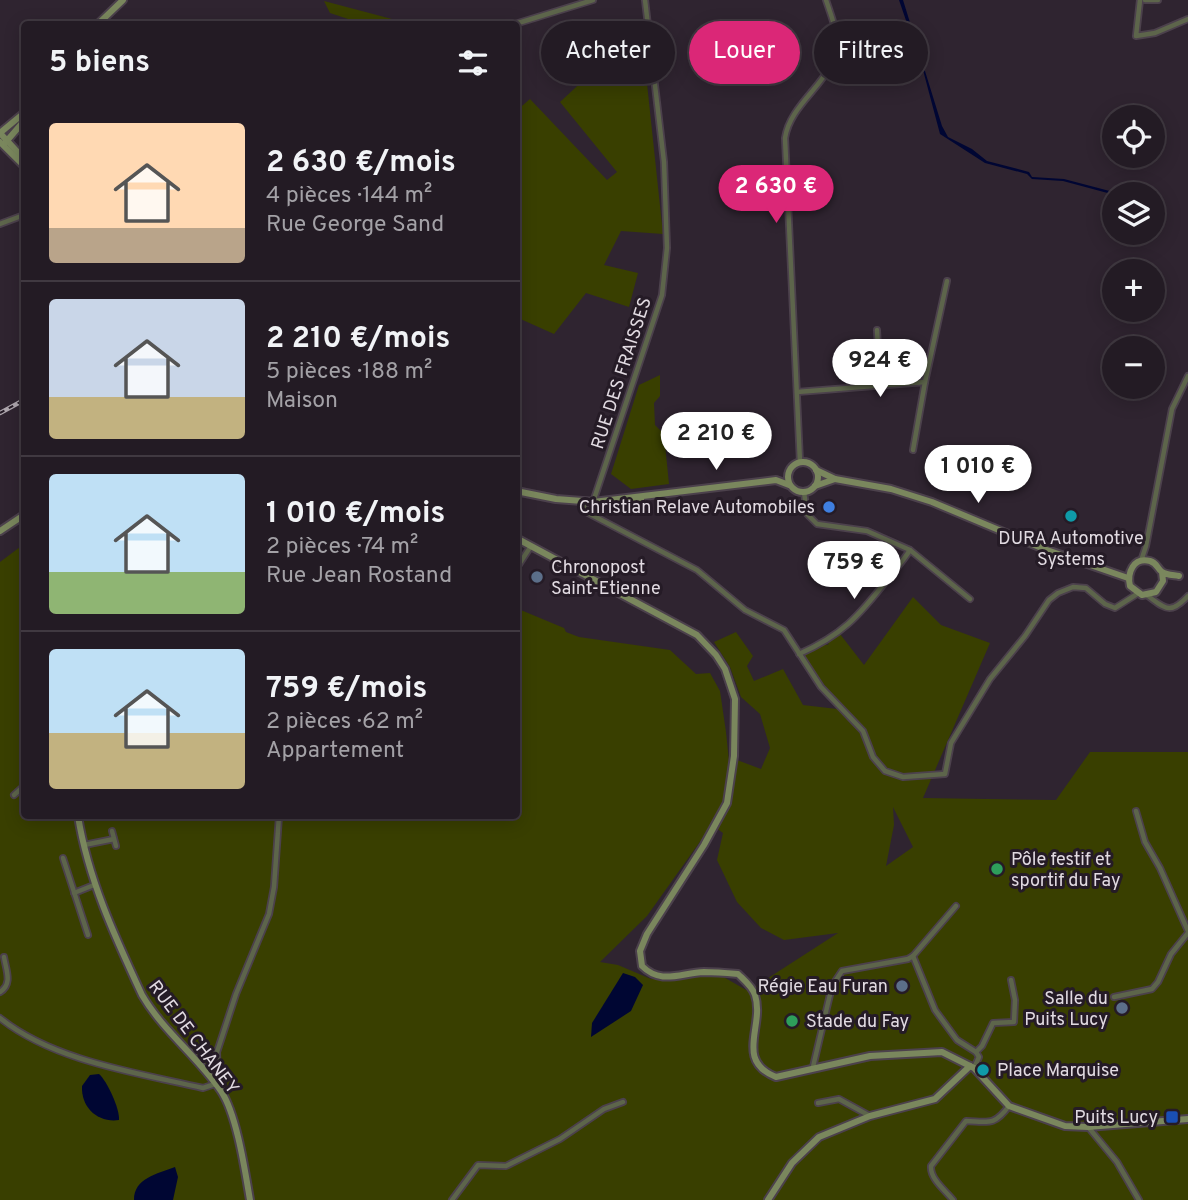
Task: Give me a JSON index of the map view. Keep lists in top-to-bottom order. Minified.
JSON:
{"streets":{"street":["RUE DES FRAISSES","RUE DE CHANEY"]},"places":{"other":["Christian Relave Automobiles","DURA Automotive Systems","Chronopost Saint-Etienne","Pôle festif et sportif du Fay","Régie Eau Furan","Salle du Puits Lucy","Stade du Fay","Place Marquise"],"transit":["Puits Lucy"]},"page":{"chip":["Acheter","Louer","Filtres"],"heading":"5 biens","map_buttons":["+","−"],"list":[{"name":"2 630 €/mois","note":"4 pièces · 144 m² · Rue George Sand"},{"name":"2 210 €/mois","note":"5 pièces · 188 m² · Maison"},{"name":"1 010 €/mois","note":"2 pièces · 74 m² · Rue Jean Rostand"},{"name":"759 €/mois","note":"2 pièces · 62 m² · Appartement"}],"price":["2 630 €","924 €","2 210 €","1 010 €","759 €"]}}
